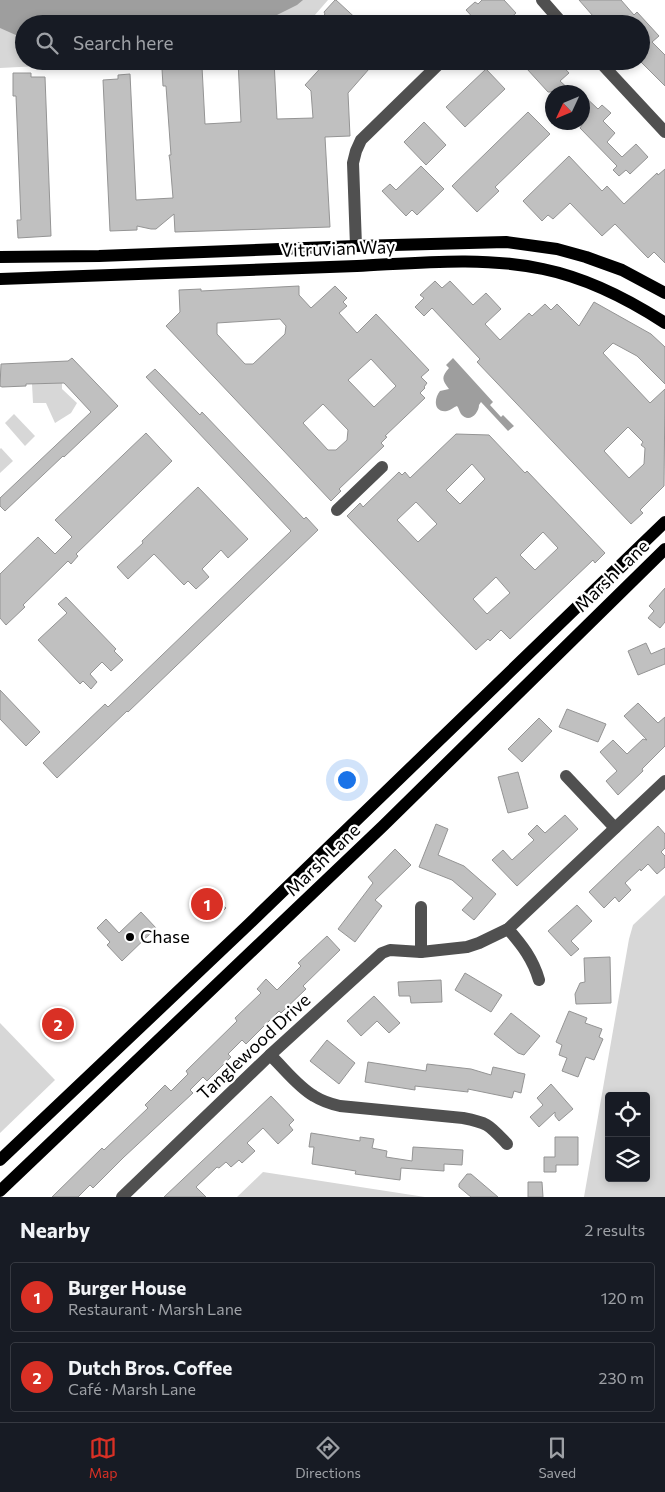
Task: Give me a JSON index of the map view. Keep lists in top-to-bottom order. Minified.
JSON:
{"streets":{"main road":["Vitruvian Way","Marsh Lane"],"street":["Tanglewood Drive"]},"places":["Chase"],"north":"bottom left","page":{"search":"Search here","pins":["1","2"],"heading":["Nearby","2 results"],"list":[{"mark":"1","name":"Burger House","note":"Restaurant · Marsh Lane","value":"120 m"},{"mark":"2","name":"Dutch Bros. Coffee","note":"Café · Marsh Lane","value":"230 m"}],"nav":["Map","Directions","Saved"]}}
